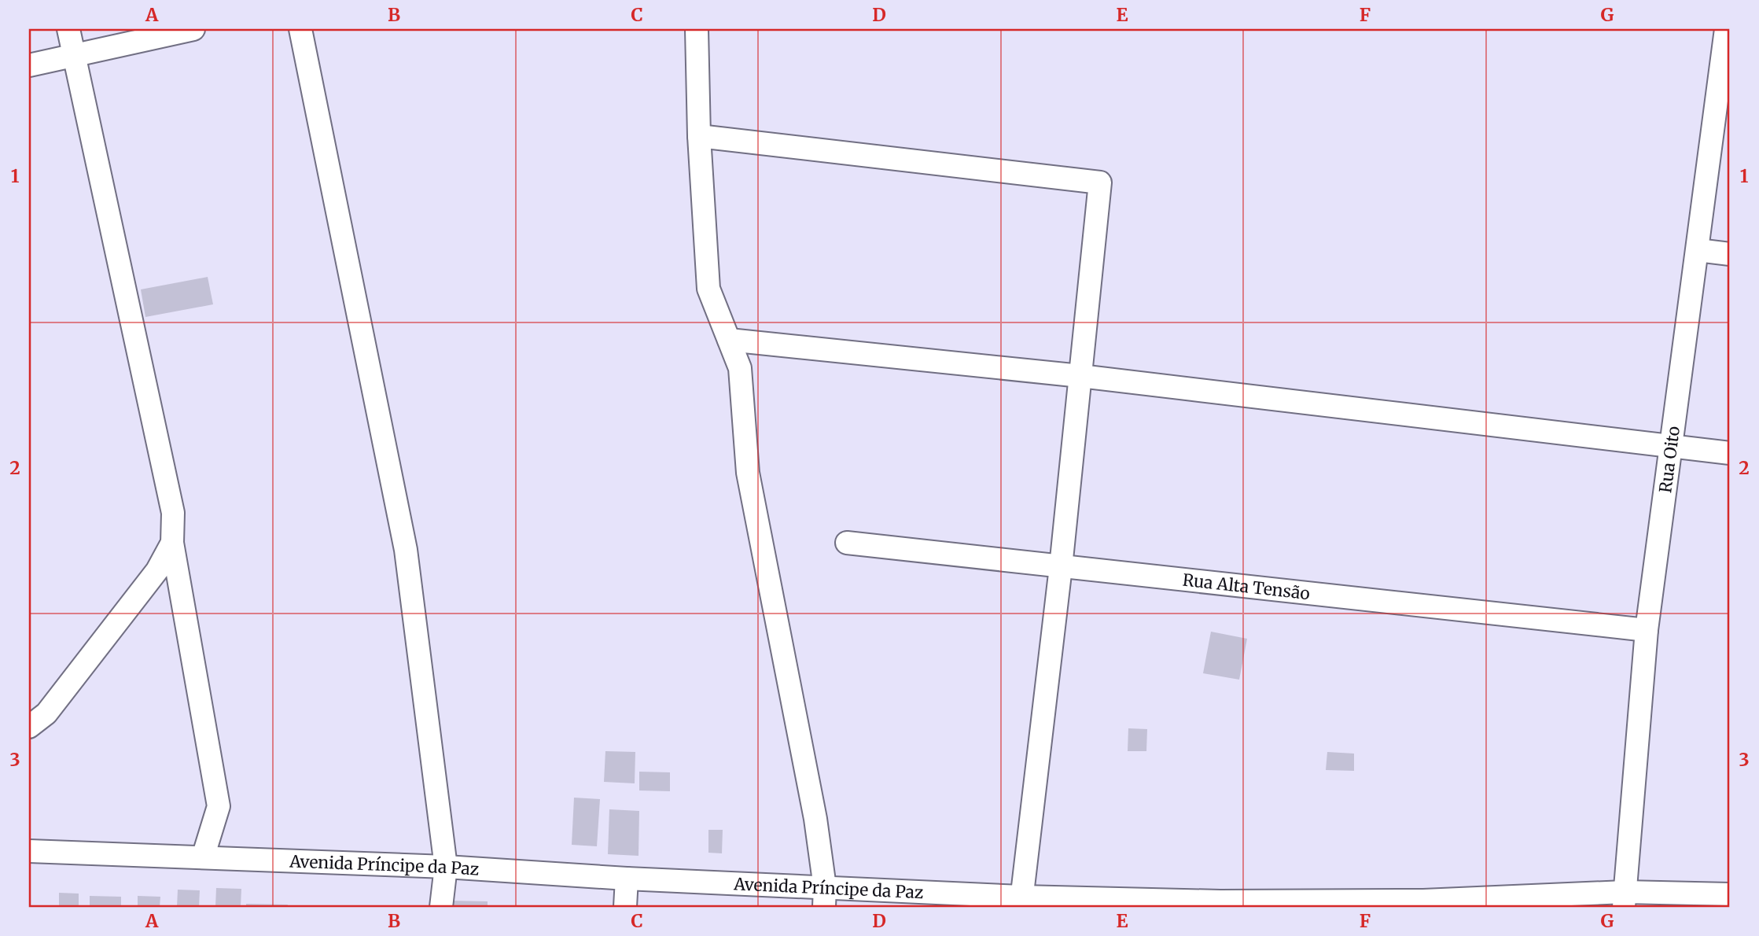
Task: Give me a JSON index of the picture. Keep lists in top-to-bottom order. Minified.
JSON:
{"streets":{"street":["Rua Oito","Rua Alta Tensão","Avenida Príncipe da Paz"]},"crossings":[["Rua Oito","Rua Alta Tensão"],["Rua Oito","Avenida Príncipe da Paz"]],"grid":{"columns":["A","B","C","D","E","F","G"],"rows":["1","2","3"]}}
